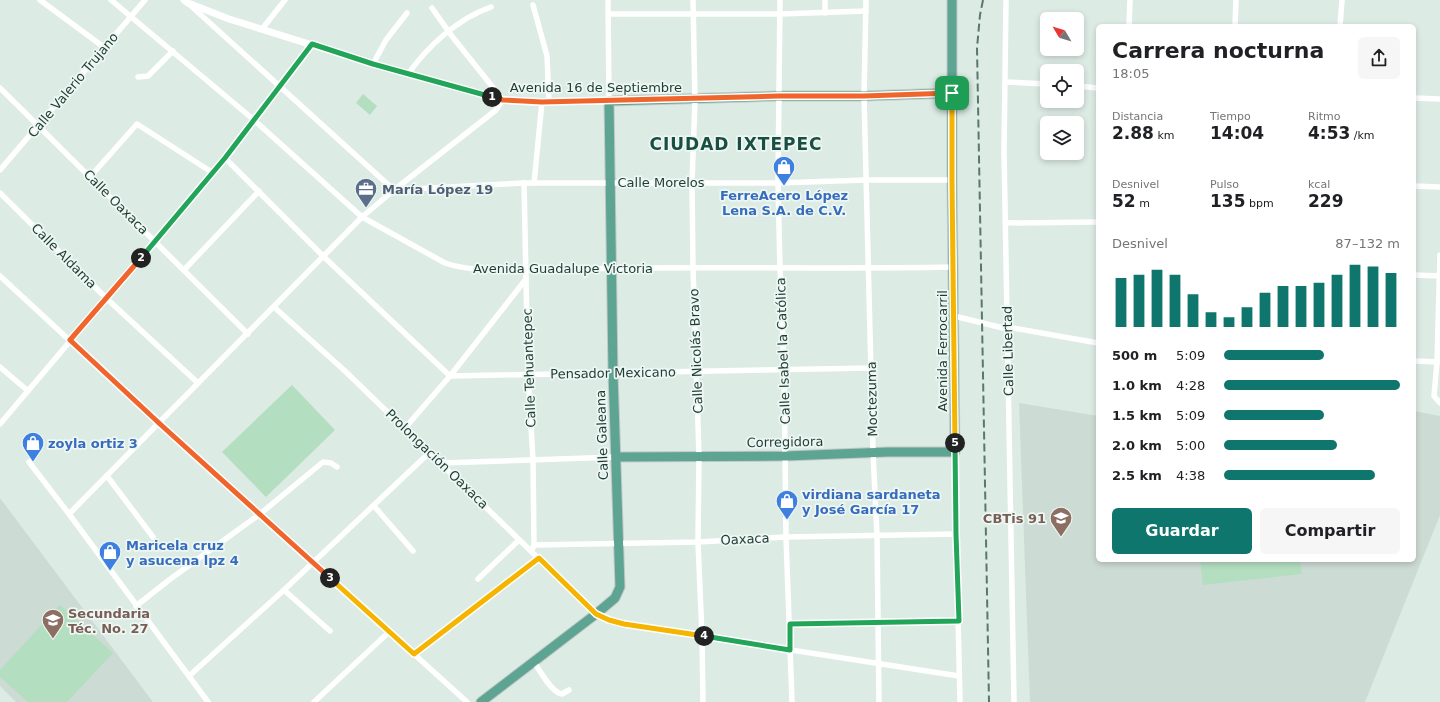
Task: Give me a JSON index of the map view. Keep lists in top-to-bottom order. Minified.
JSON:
{"streets":{"main road":["Avenida 16 de Septiembre","Avenida Ferrocarril","Calle Galeana","Corregidora"],"street":["Calle Valerio Trujano","Calle Morelos","Calle Oaxaca","Calle Aldama","Avenida Guadalupe Victoria","Calle Nicolás Bravo","Calle Isabel la Católica","Calle Libertad","Calle Tehuantepec","Pensador Mexicano","Moctezuma","Prolongación Oaxaca","Oaxaca"]},"crossings":[["Calle Valerio Trujano","Calle Oaxaca"],["Calle Valerio Trujano","Avenida Guadalupe Victoria"],["Avenida 16 de Septiembre","Calle Nicolás Bravo"],["Avenida 16 de Septiembre","Calle Isabel la Católica"],["Avenida 16 de Septiembre","Avenida Ferrocarril"],["Avenida 16 de Septiembre","Moctezuma"],["Avenida 16 de Septiembre","Calle Galeana"],["Calle Morelos","Calle Nicolás Bravo"],["Calle Morelos","Calle Isabel la Católica"],["Calle Morelos","Avenida Ferrocarril"],["Calle Morelos","Calle Tehuantepec"],["Calle Morelos","Moctezuma"],["Calle Morelos","Calle Galeana"],["Avenida Guadalupe Victoria","Calle Nicolás Bravo"],["Avenida Guadalupe Victoria","Calle Isabel la Católica"],["Avenida Guadalupe Victoria","Avenida Ferrocarril"],["Avenida Guadalupe Victoria","Calle Tehuantepec"],["Avenida Guadalupe Victoria","Moctezuma"],["Avenida Guadalupe Victoria","Calle Galeana"],["Calle Nicolás Bravo","Pensador Mexicano"],["Calle Nicolás Bravo","Corregidora"],["Calle Nicolás Bravo","Oaxaca"],["Calle Isabel la Católica","Pensador Mexicano"],["Calle Isabel la Católica","Corregidora"],["Calle Isabel la Católica","Oaxaca"],["Avenida Ferrocarril","Corregidora"],["Avenida Ferrocarril","Oaxaca"],["Calle Tehuantepec","Pensador Mexicano"],["Calle Tehuantepec","Prolongación Oaxaca"],["Calle Tehuantepec","Oaxaca"],["Pensador Mexicano","Moctezuma"],["Pensador Mexicano","Calle Galeana"],["Moctezuma","Corregidora"],["Moctezuma","Oaxaca"],["Calle Galeana","Corregidora"],["Calle Galeana","Prolongación Oaxaca"],["Calle Galeana","Oaxaca"]],"districts":["CIUDAD IXTEPEC"],"places":{"shop":["FerreAcero López Lena S.A. de C.V.","zoyla ortiz 3","virdiana sardaneta y José García 17","Maricela cruz y asucena lpz 4"],"office":["María López 19"],"school or university":["CBTis 91","Secundaria Téc. No. 27"]},"north":"top left","page":{"heading":["Carrera nocturna","18:05"],"pins":["1","2","5","3","4"],"stats":[["Distancia","2.88 km"],["Tiempo","14:04"],["Ritmo","4:53 /km"],["Desnivel","52 m"],["Pulso","135 bpm"],["kcal","229"]],"chart":["Desnivel","87–132 m"],"list":[{"name":"500 m","note":"5:09"},{"name":"1.0 km","note":"4:28"},{"name":"1.5 km","note":"5:09"},{"name":"2.0 km","note":"5:00"},{"name":"2.5 km","note":"4:38"}],"buttons":["Guardar","Compartir"]}}
